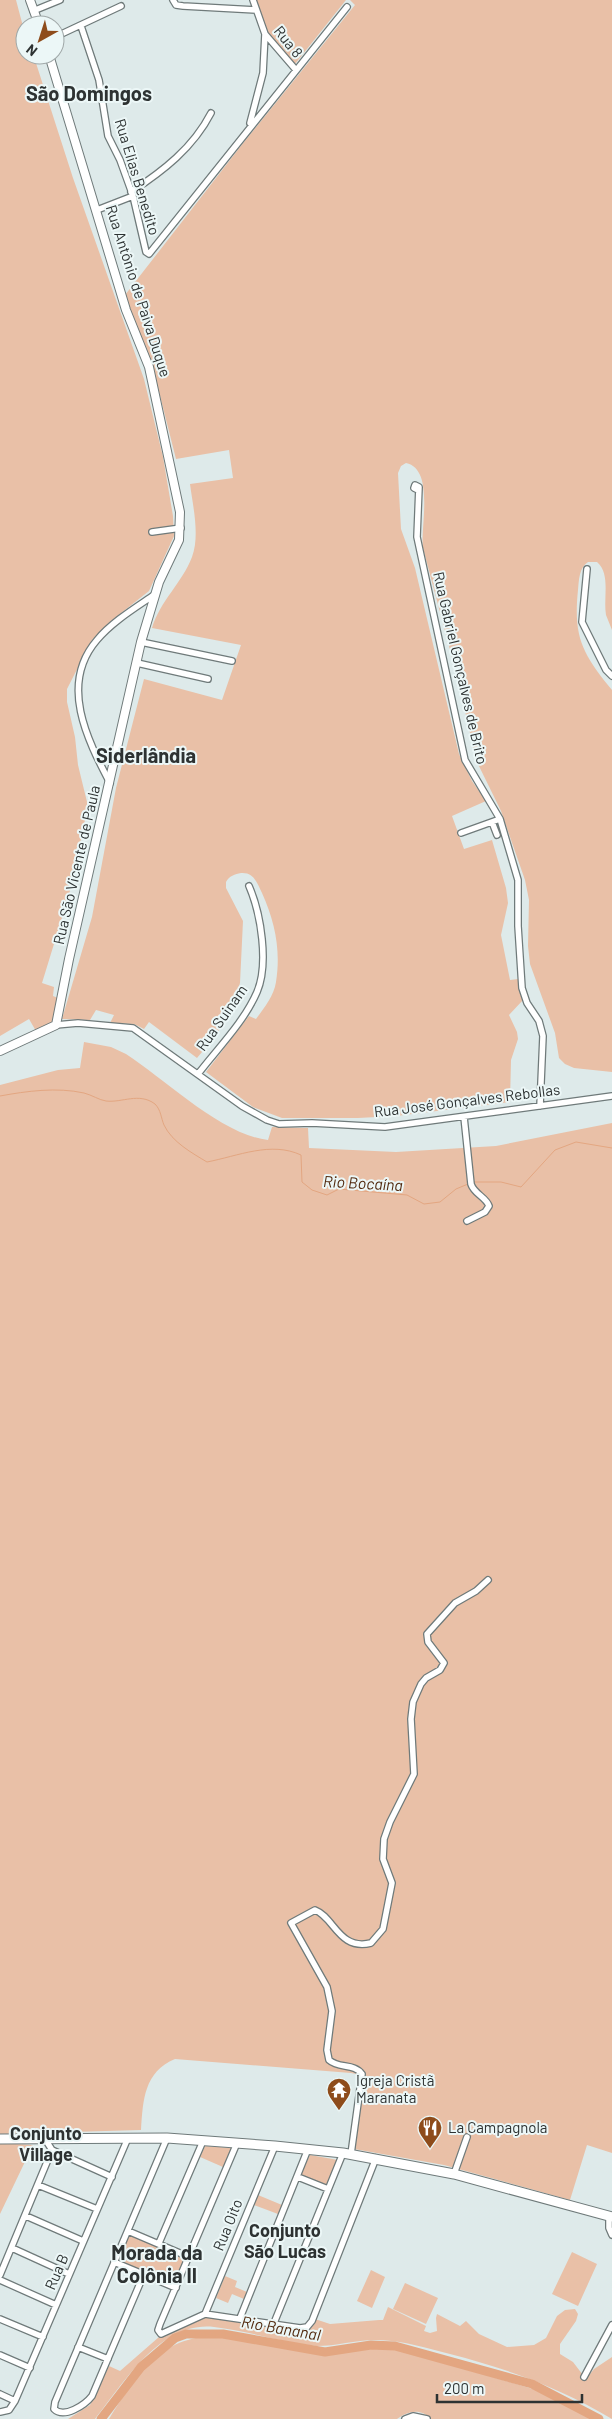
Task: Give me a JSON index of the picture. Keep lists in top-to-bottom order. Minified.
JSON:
{"streets":{"street":["Rua 8","Rua Elias Benedito","Rua Antônio de Paiva Duque","Rua Gabriel Gonçalves de Brito","Rua São Vicente de Paula","Rua Suinam","Rua José Gonçalves Rebollas","Rua Oito","Rua B"]},"crossings":[["Rua Antônio de Paiva Duque","Rua São Vicente de Paula"],["Rua Gabriel Gonçalves de Brito","Rua José Gonçalves Rebollas"],["Rua São Vicente de Paula","Rua José Gonçalves Rebollas"],["Rua Suinam","Rua José Gonçalves Rebollas"]],"districts":["São Domingos","Siderlândia","Conjunto Village","Conjunto São Lucas","Morada da Colônia II"],"water":["Rio Bocaína","Rio Bananal"],"places":{"temple":["Igreja Cristã Maranata"],"restaurant":["La Campagnola"]},"scale_bar":"200 m","north":"bottom left"}
